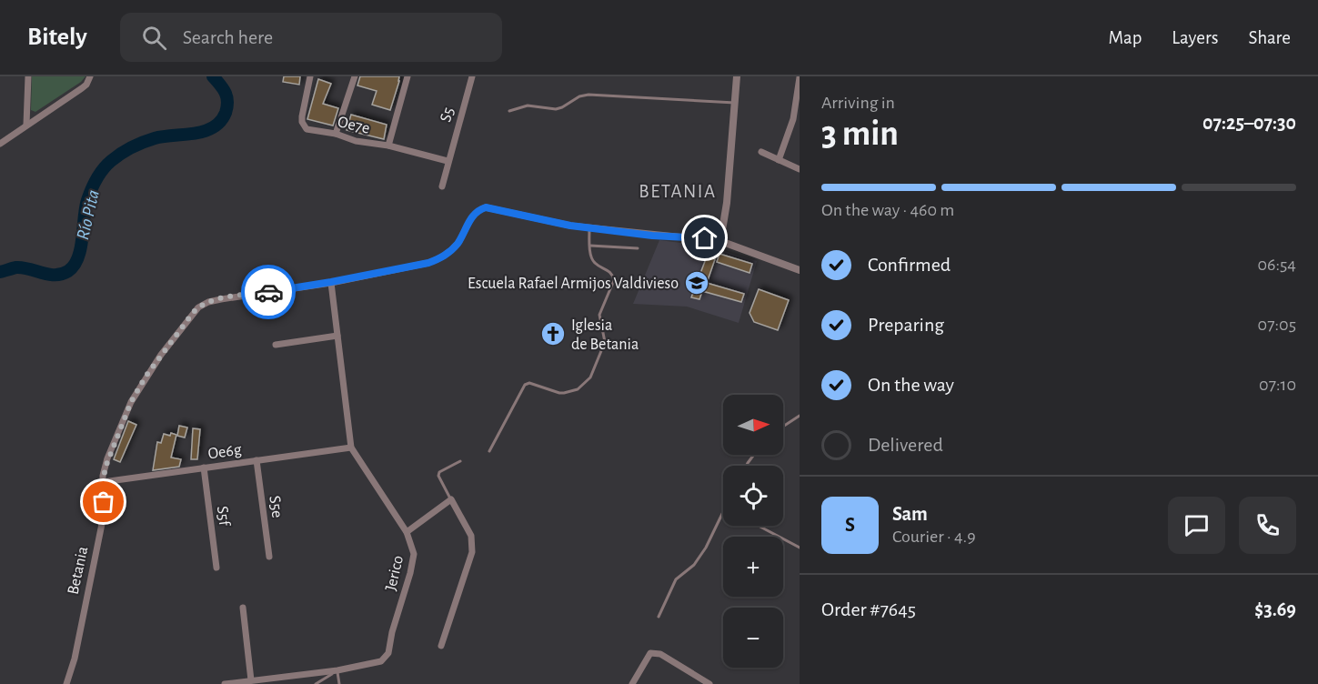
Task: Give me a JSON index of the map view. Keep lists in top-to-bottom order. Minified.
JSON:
{"streets":{"street":["S5","Oe7e","Oe6g","S5e","S5f","Betania","Jerico"]},"crossings":[["S5","Oe7e"],["Oe6g","S5e"],["Oe6g","S5f"],["Oe6g","Betania"],["Oe6g","Jerico"],["Betania","Jerico"]],"districts":["BETANIA"],"water":["Río Pita"],"places":{"school or university":["Escuela Rafael Armijos Valdivieso"],"church":["Iglesia de Betania"]},"north":"right","page":{"header":"Bitely","search":"Search here","nav":["Map","Layers","Share"],"heading":["3 min","Arriving in","07:25–07:30"],"panel":["Sam","Courier · 4.9","Order #7645","$3.69"],"bar":"On the way · 460 m","list":[["Confirmed","06:54"],["Preparing","07:05"],["On the way","07:10"],"Delivered"],"map_buttons":["+","−"],"round":"S"}}
